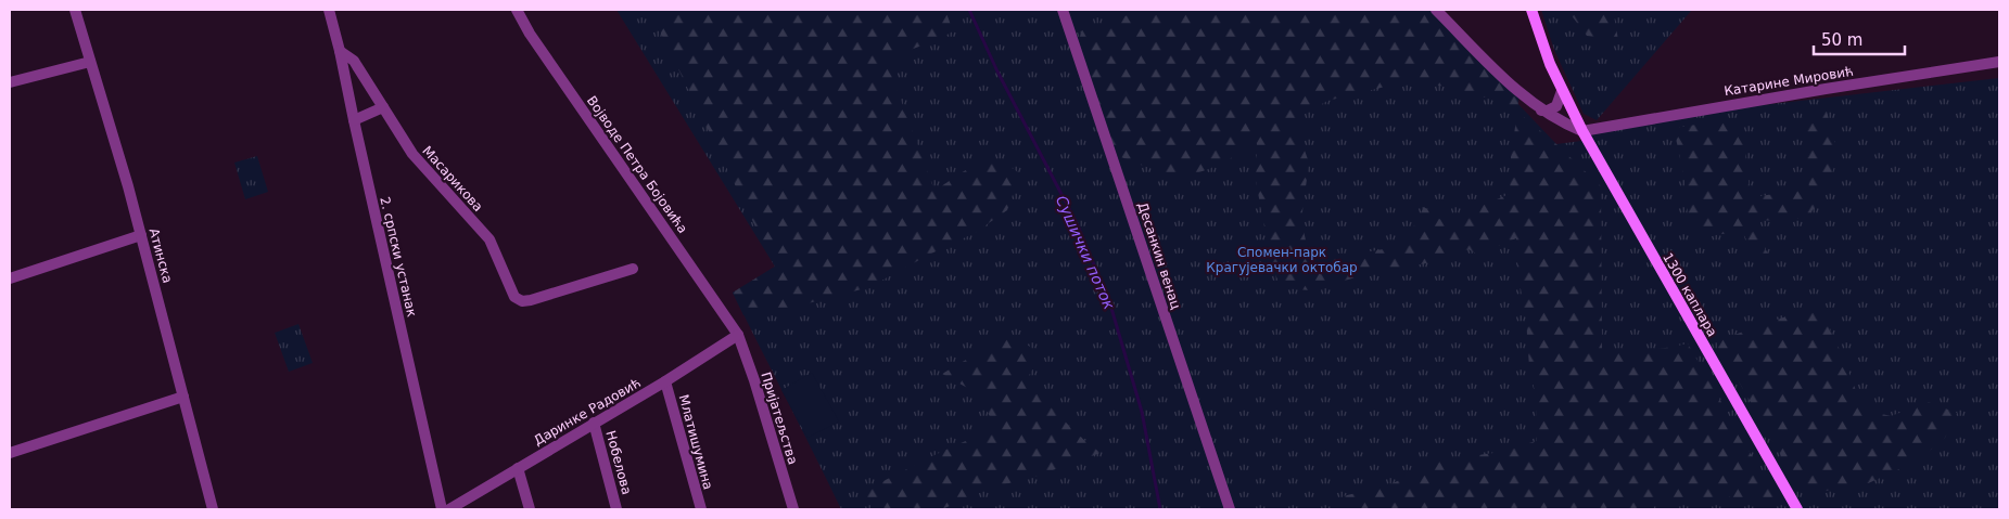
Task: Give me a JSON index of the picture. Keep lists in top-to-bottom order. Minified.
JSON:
{"streets":{"main road":["1300 каплара"],"street":["Катарине Мировић","Војводе Петра Бојовића","Масарикова","Атинска","Десанкин венац","2. српски устанак","Даринке Радовић","Пријатељства","Млатишумина","Нобелова"]},"crossings":[["Катарине Мировић","1300 каплара"],["Војводе Петра Бојовића","Даринке Радовић"],["Војводе Петра Бојовића","Пријатељства"],["Масарикова","2. српски устанак"],["Даринке Радовић","Пријатељства"],["Даринке Радовић","Млатишумина"],["Даринке Радовић","Нобелова"]],"water":["Сушички поток"],"parks":["Спомен-парк Крагујевачки октобар"],"scale_bar":"50 m"}
